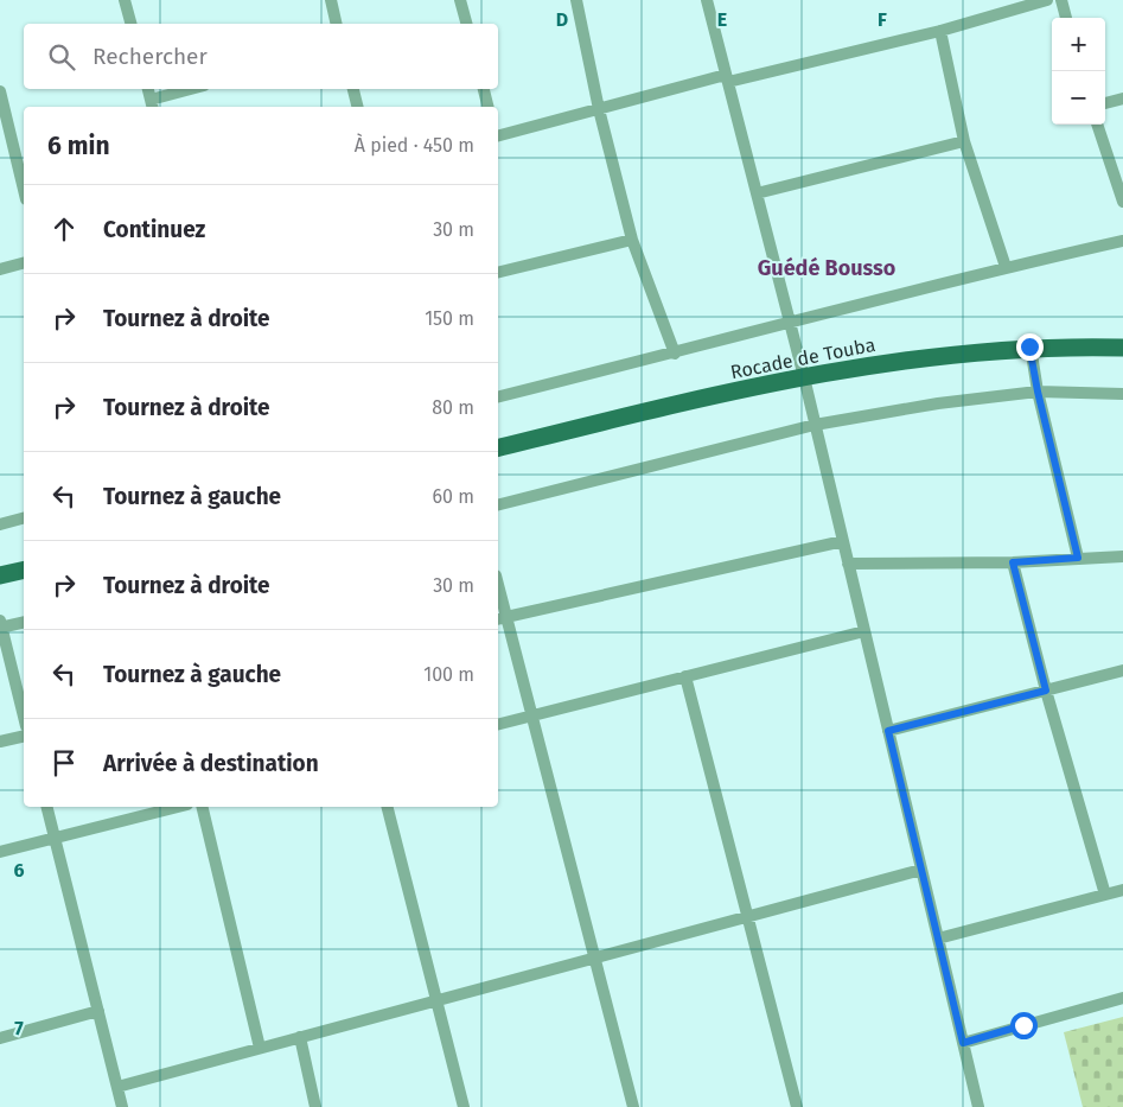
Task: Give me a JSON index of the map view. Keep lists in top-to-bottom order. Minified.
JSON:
{"streets":{"main road":["Rocade de Touba"]},"districts":["Guédé Bousso"],"page":{"map_buttons":["+","−"],"search":"Rechercher","heading":["6 min","À pied · 450 m"],"list":[["Continuez","30 m"],["Tournez à droite","150 m"],["Tournez à droite","80 m"],["Tournez à gauche","60 m"],["Tournez à droite","30 m"],["Tournez à gauche","100 m"],"Arrivée à destination"]},"grid":{"columns":["D","E","F"],"rows":["6","7"]}}
